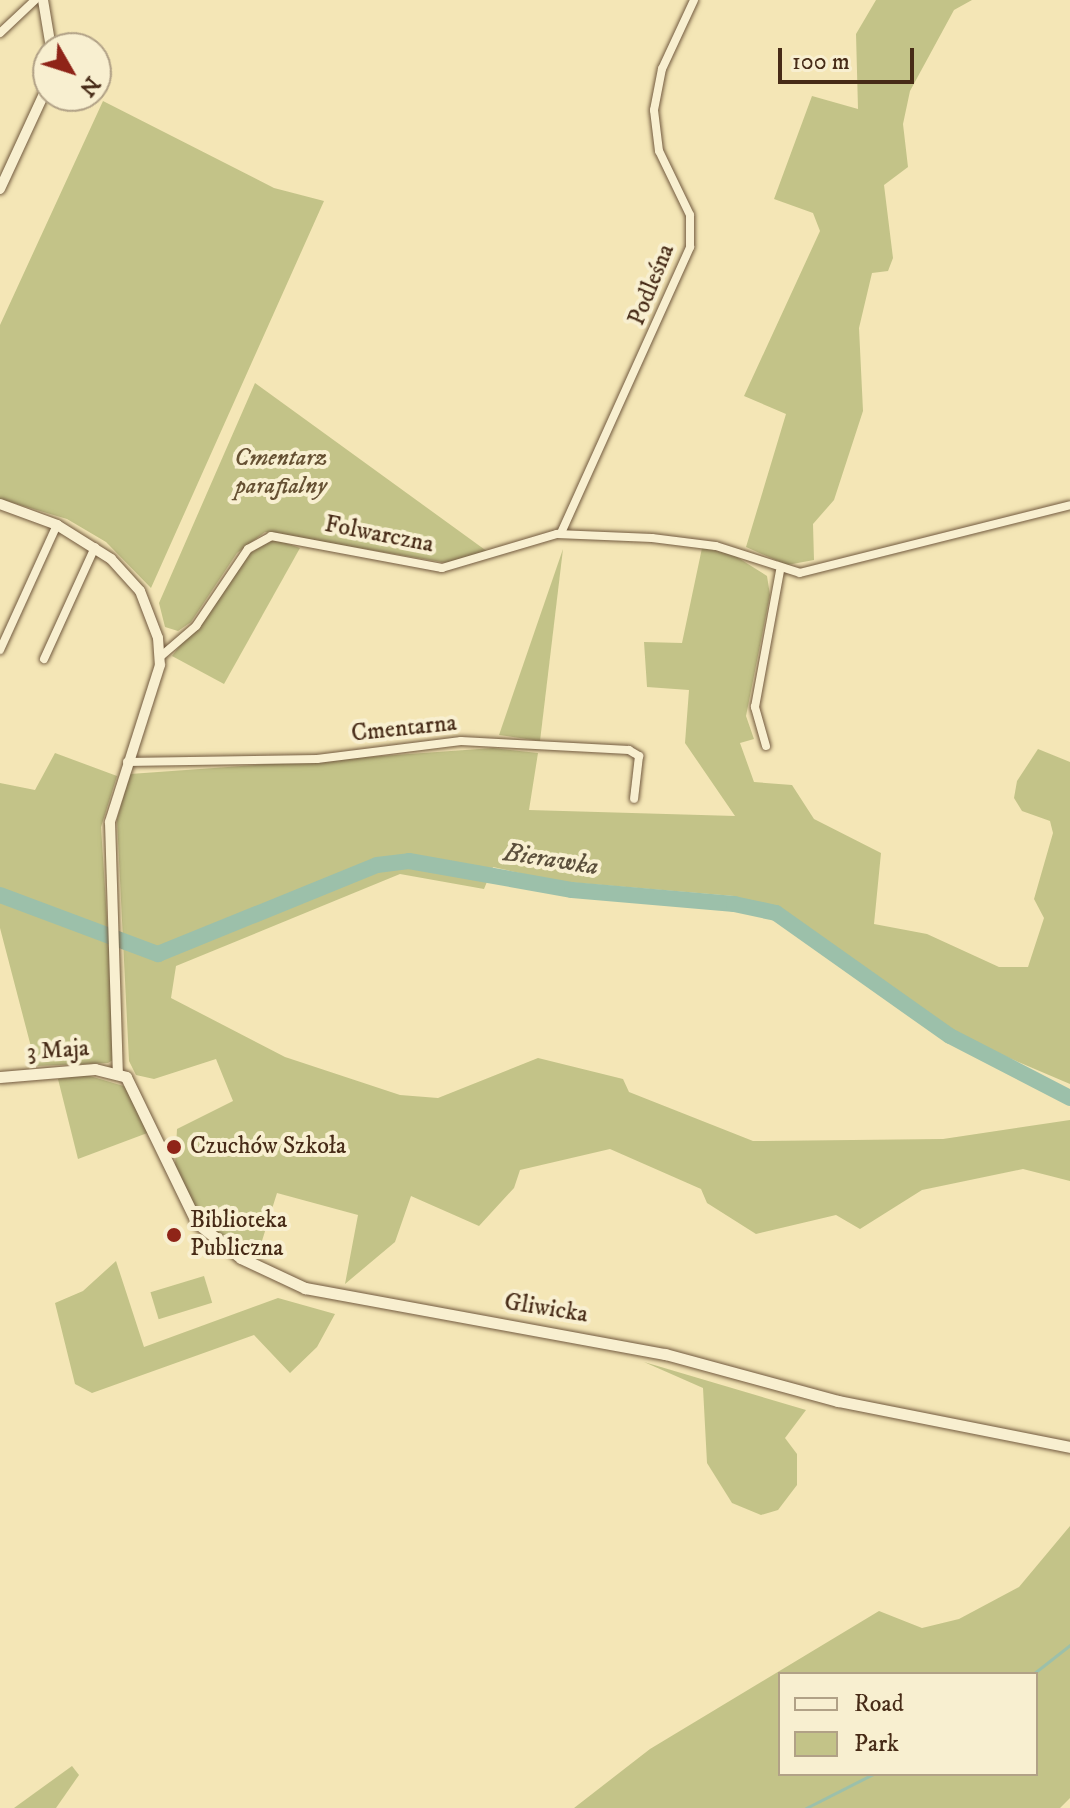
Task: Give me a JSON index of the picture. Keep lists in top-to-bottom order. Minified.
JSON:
{"streets":{"main road":["3 Maja","Gliwicka"],"street":["Podleśna","Folwarczna","Cmentarna"]},"crossings":[["Podleśna","Folwarczna"],["3 Maja","Gliwicka"]],"water":["Bierawka"],"parks":["Cmentarz parafialny"],"places":["Czuchów Szkoła","Biblioteka Publiczna"],"legend":["Road","Park"],"scale_bar":"100 m","north":"bottom right"}
